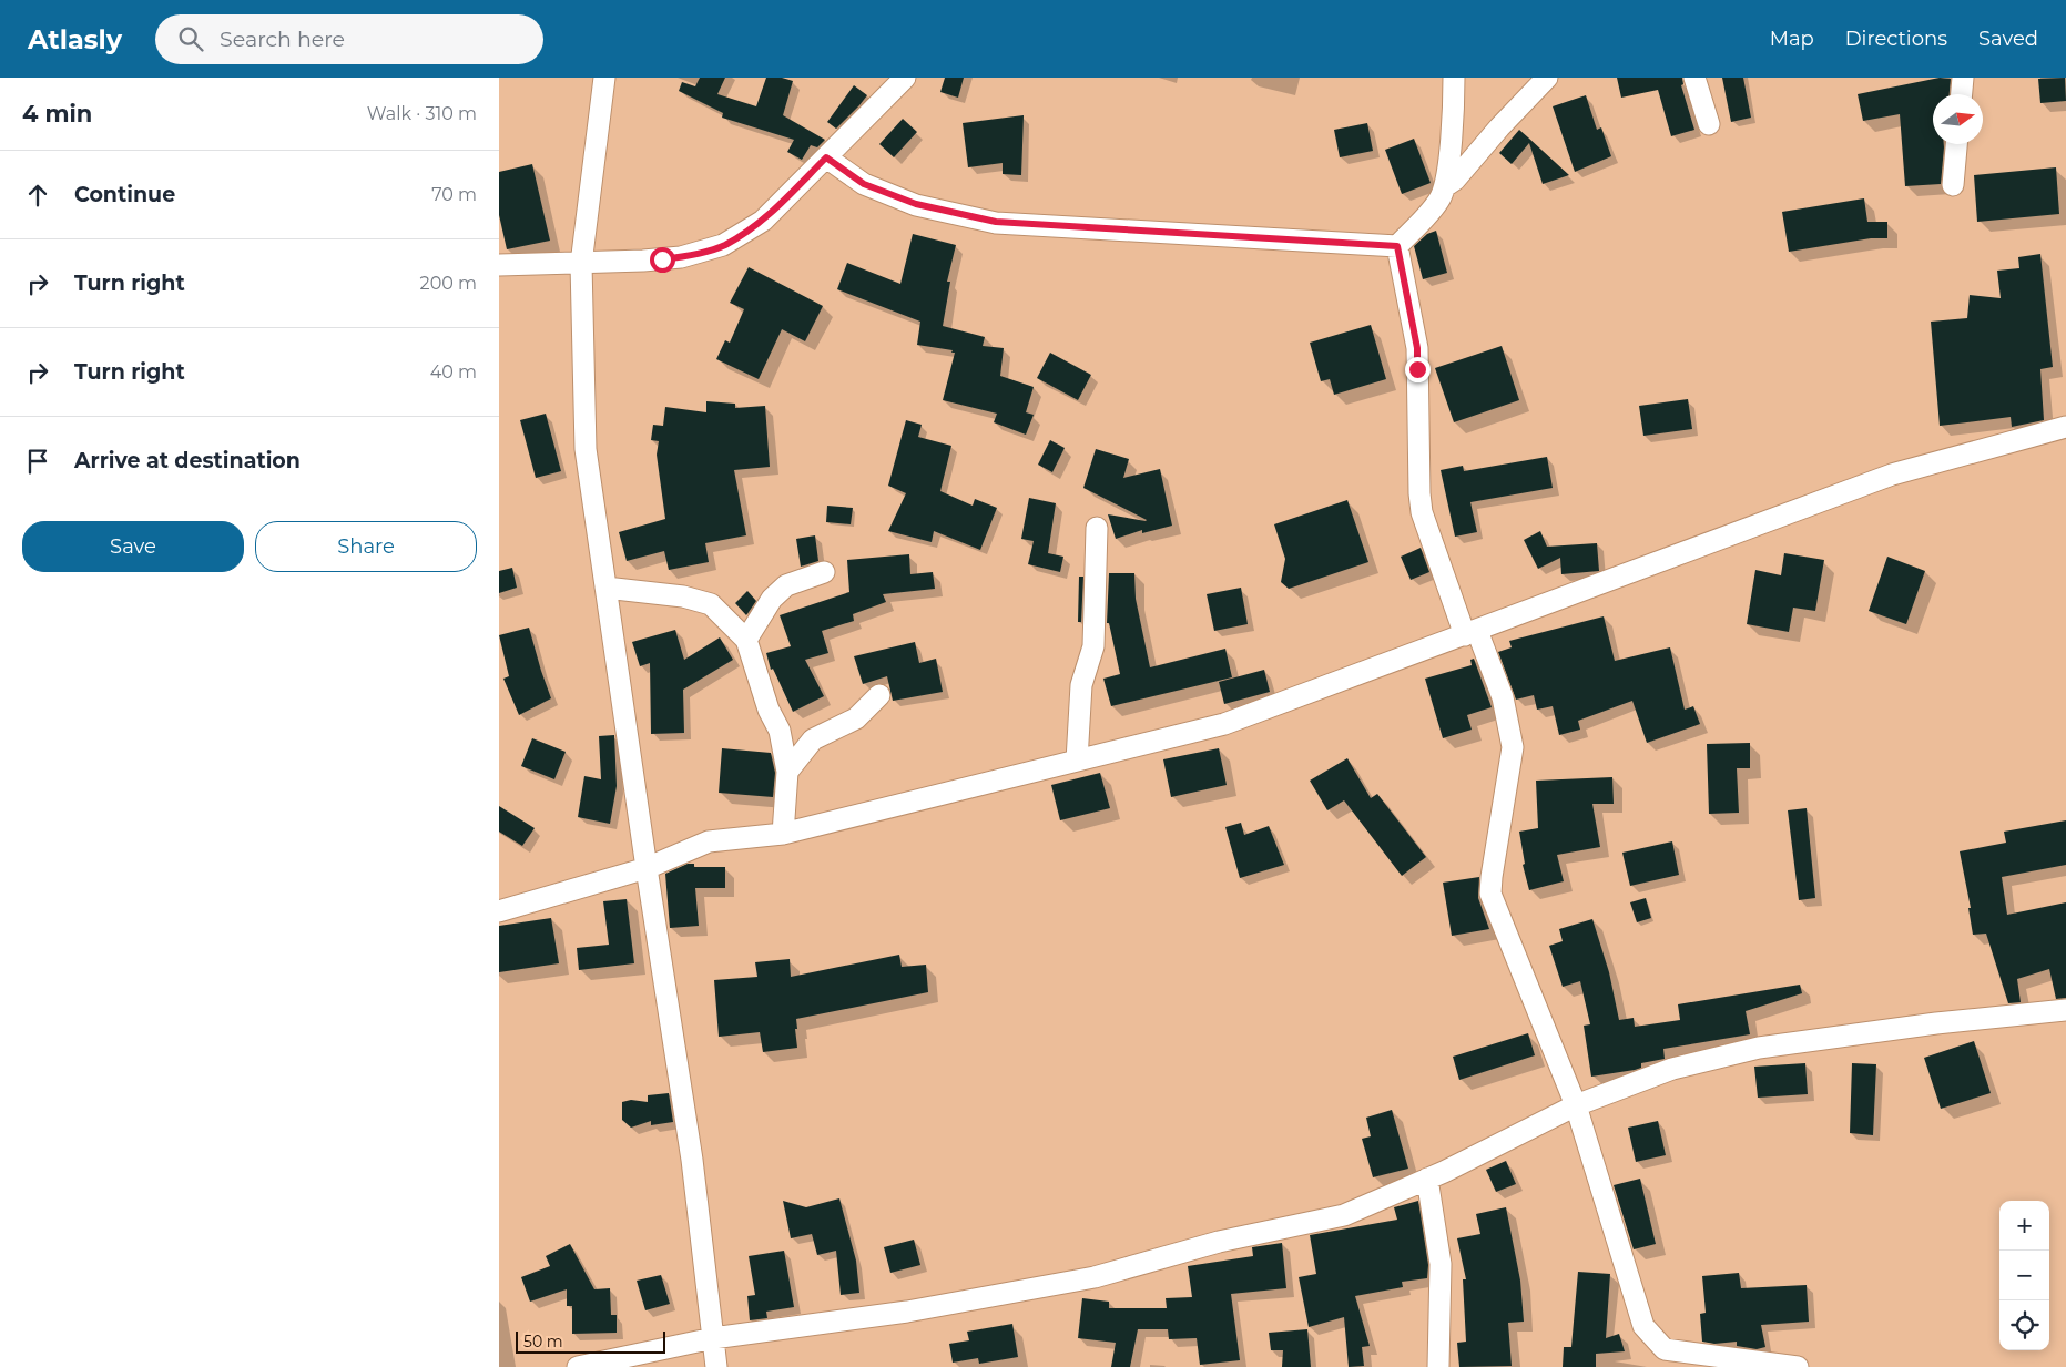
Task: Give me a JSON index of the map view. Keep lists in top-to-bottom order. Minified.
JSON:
{"scale_bar":"50 m","north":"right","page":{"header":"Atlasly","search":"Search here","nav":["Map","Directions","Saved"],"heading":["4 min","Walk · 310 m"],"list":[["Continue","70 m"],["Turn right","200 m"],["Turn right","40 m"],"Arrive at destination"],"buttons":["Save","Share"],"map_buttons":["+","−"],"scale":"50 m"}}
